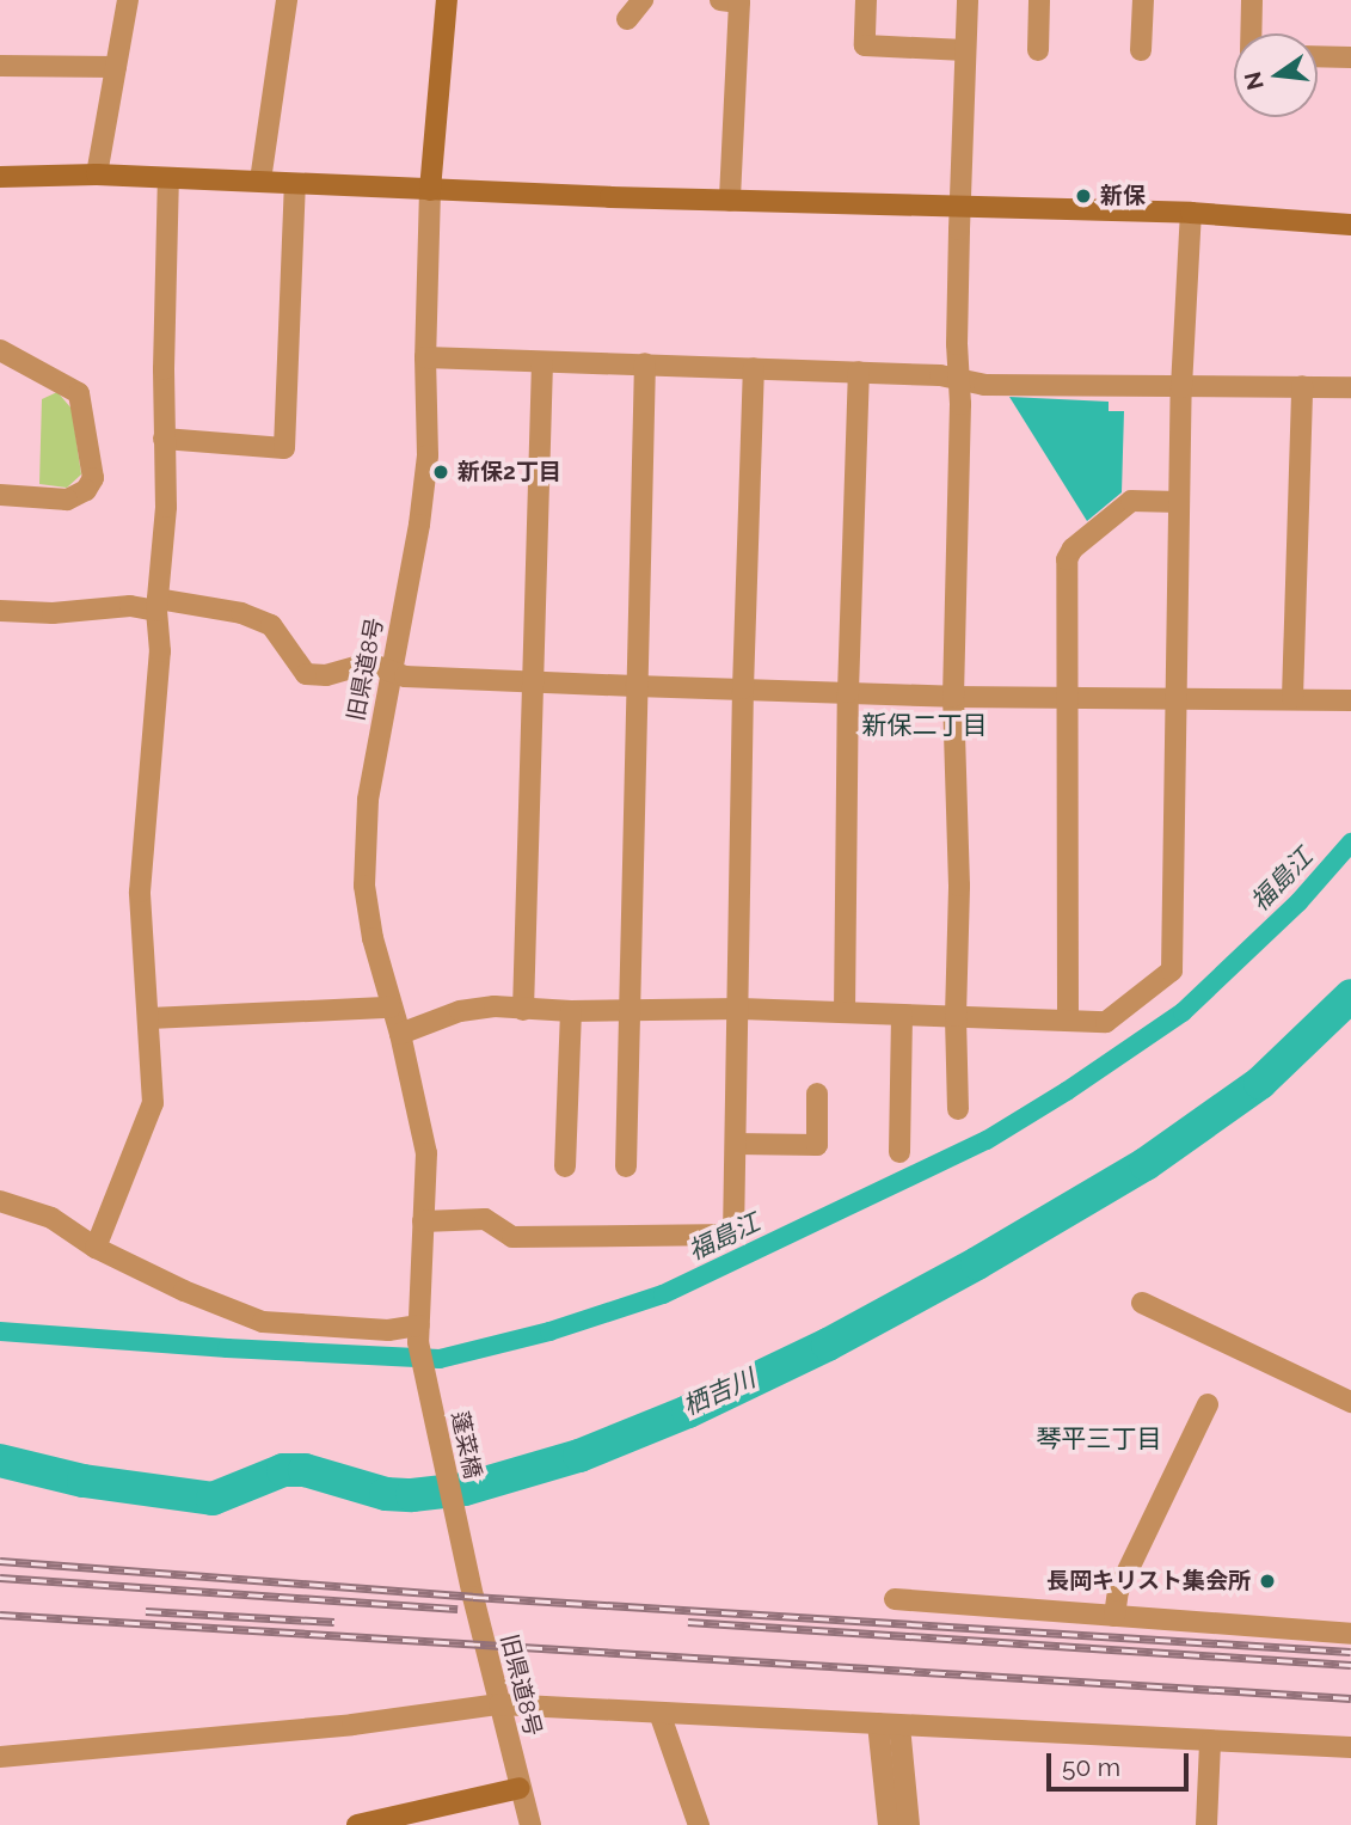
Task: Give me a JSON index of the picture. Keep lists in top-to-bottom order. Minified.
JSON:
{"streets":{"street":["旧県道8号","蓬菜橋"]},"crossings":[["旧県道8号","蓬菜橋"]],"districts":["新保二丁目","琴平三丁目"],"water":["福島江","栖吉川"],"places":["新保","新保2丁目","長岡キリスト集会所"],"scale_bar":"50 m","north":"left"}
